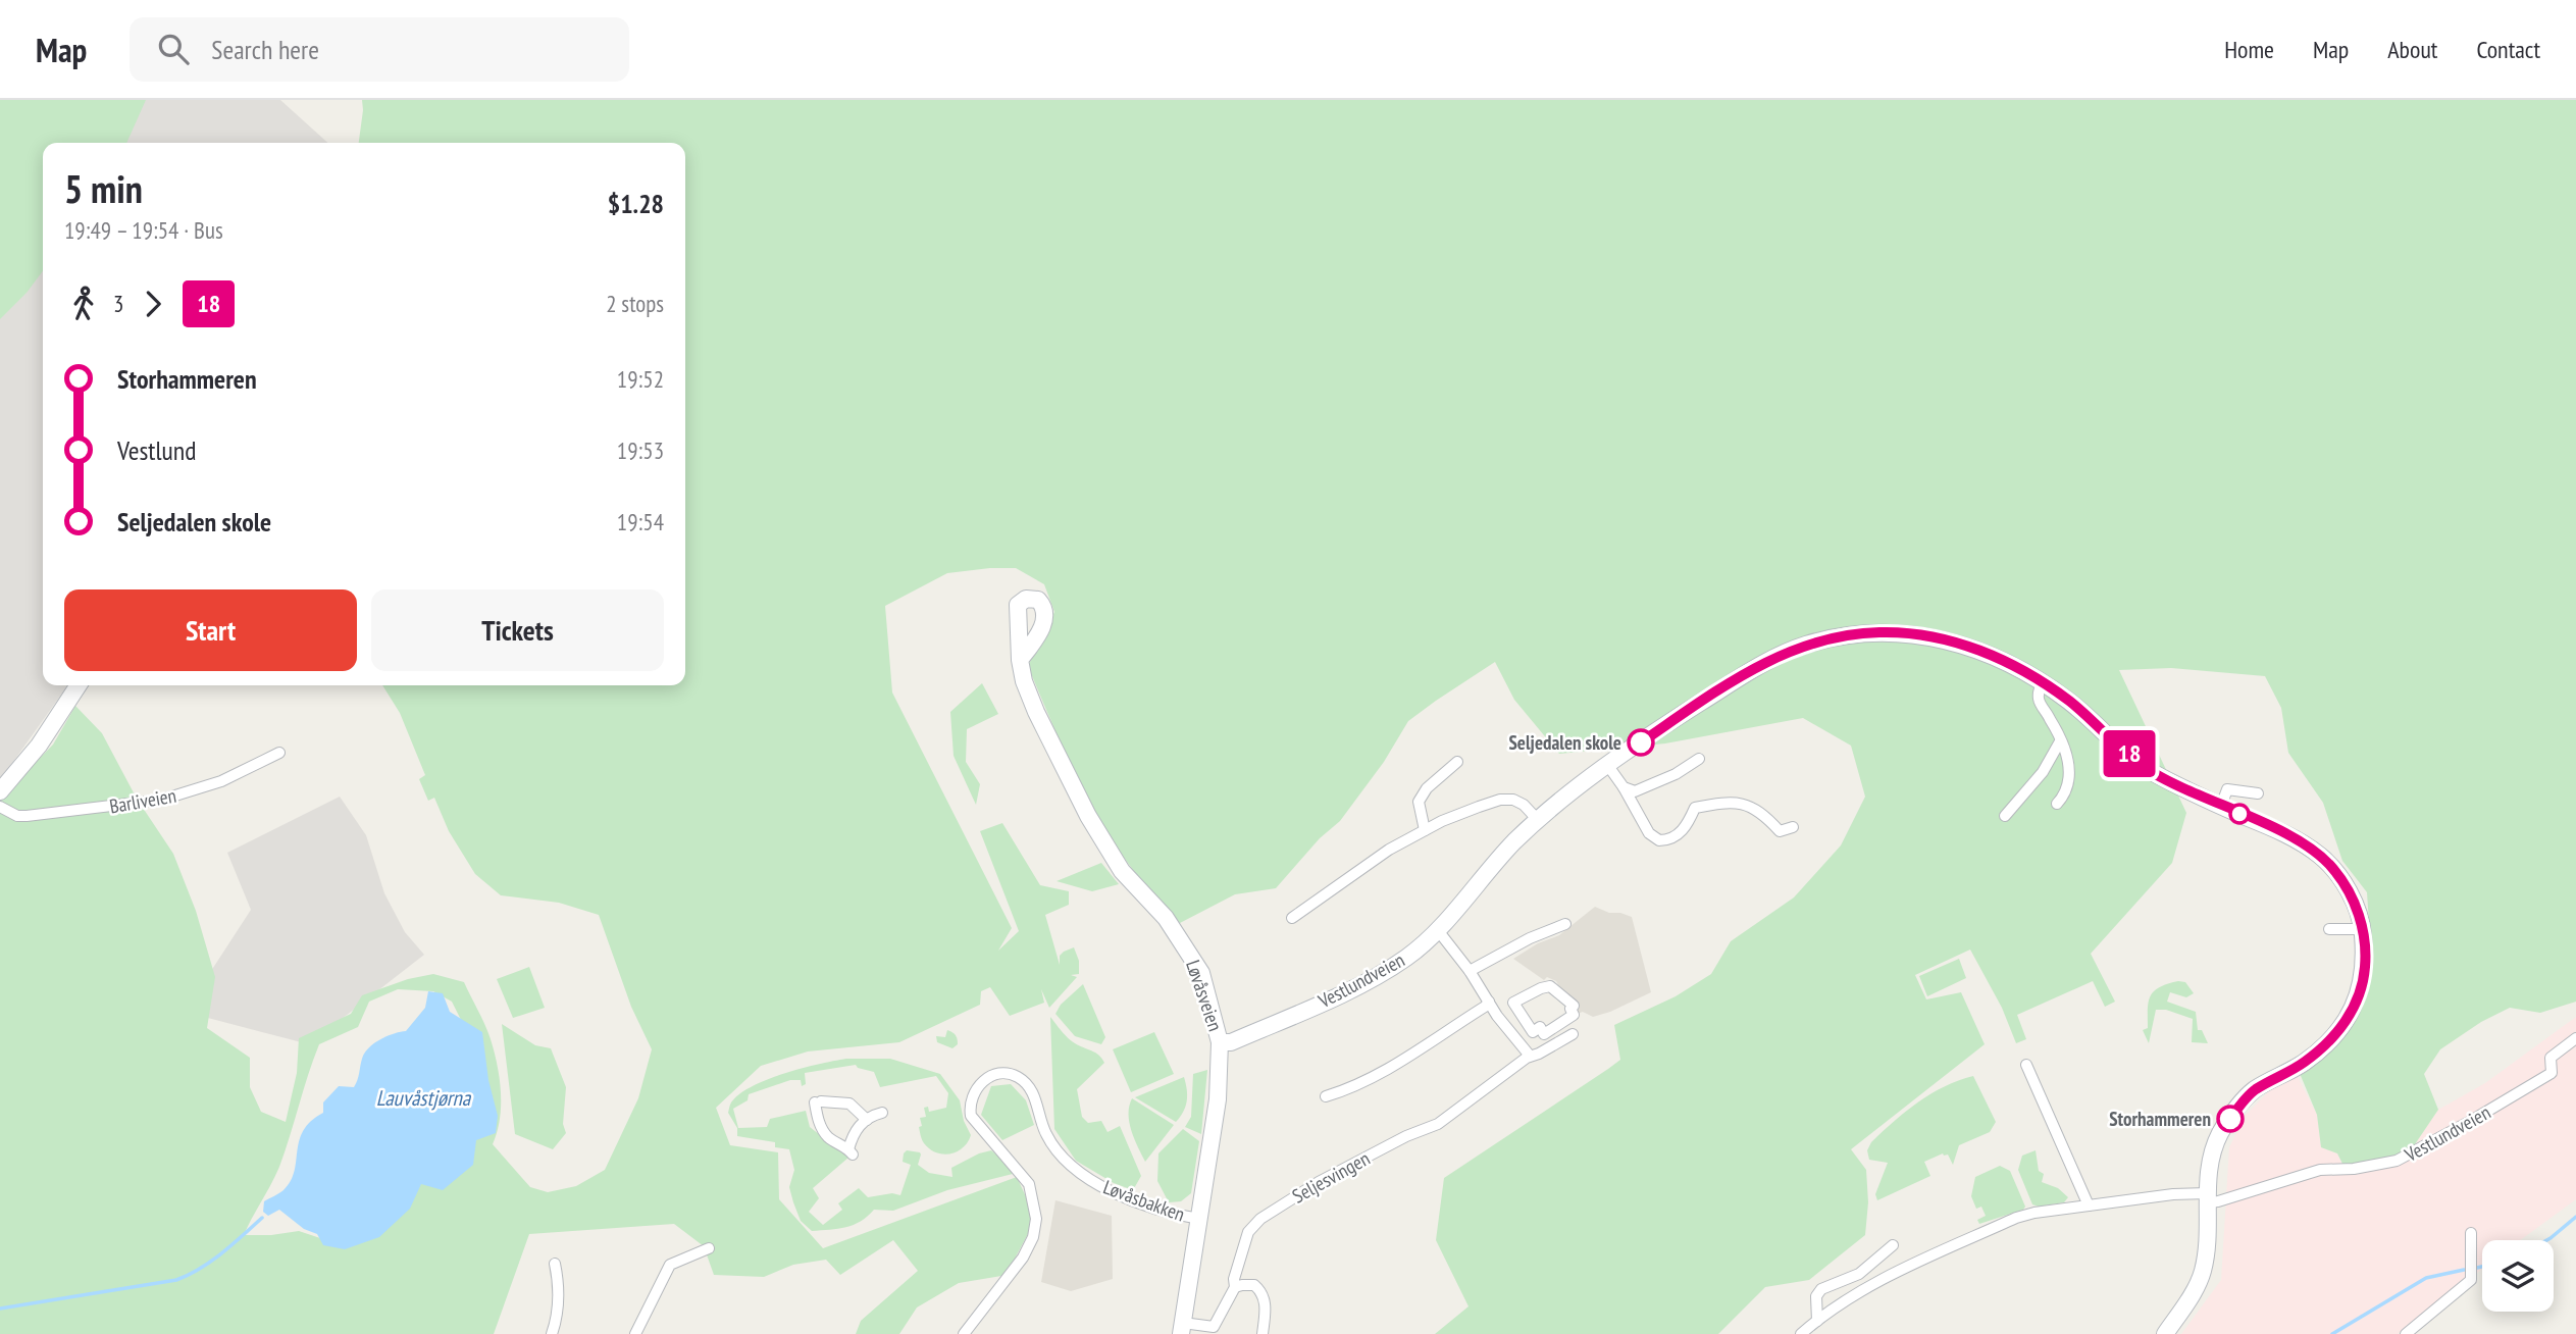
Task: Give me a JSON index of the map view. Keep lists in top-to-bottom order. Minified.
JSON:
{"streets":{"main road":["Vestlundveien","Løvåsveien"],"street":["Barliveien","Seljesvingen","Løvåsbakken"]},"crossings":[["Vestlundveien","Løvåsveien"],["Løvåsveien","Seljesvingen"],["Løvåsveien","Løvåsbakken"]],"water":["Lauvåstjørna"],"places":["Seljedalen skole","Storhammeren"],"lines":["bus line 18"],"page":{"header":"Map","search":"Search here","nav":["Home","Map","About","Contact"],"on_map":"18","heading":["5 min","19:49 – 19:54 · Bus","$1.28"],"legs":["3","18","2 stops"],"list":[{"name":"Storhammeren","value":"19:52"},{"name":"Vestlund","value":"19:53"},{"name":"Seljedalen skole","value":"19:54"}],"buttons":["Start","Tickets"]}}
